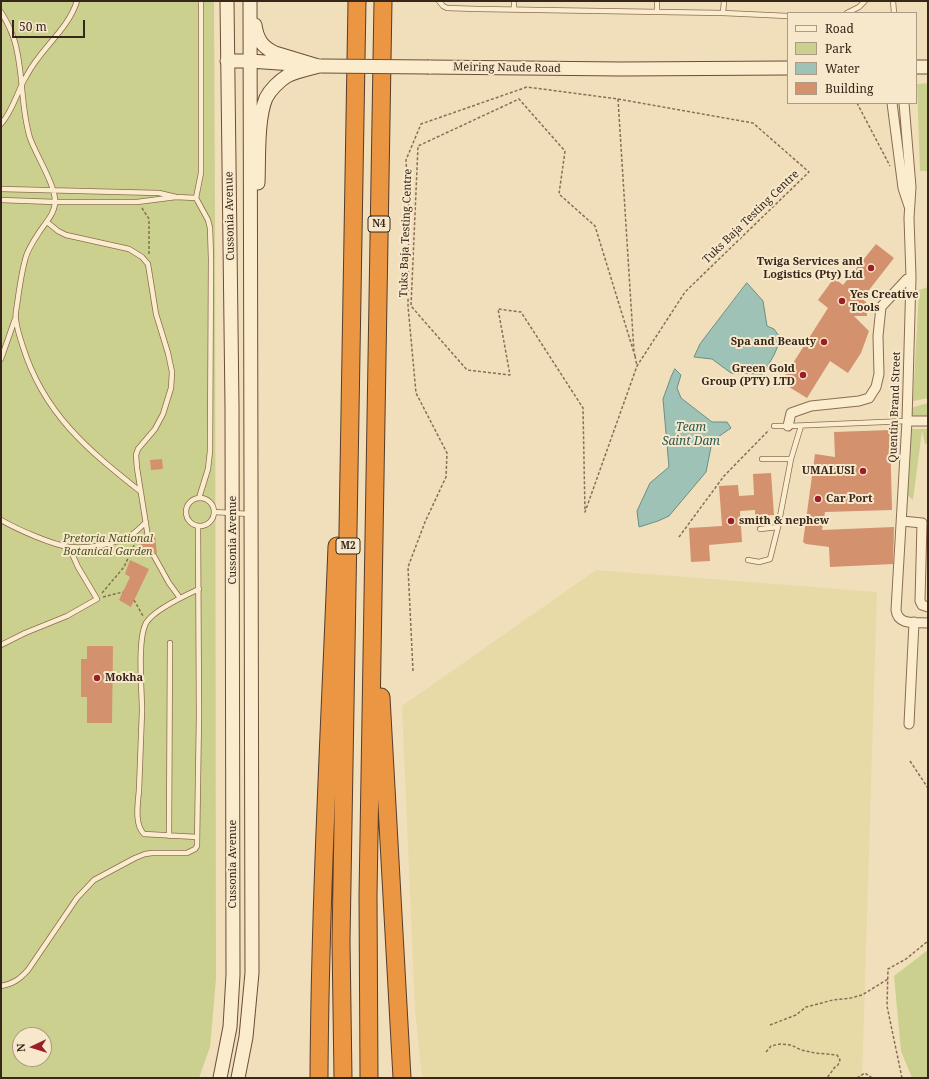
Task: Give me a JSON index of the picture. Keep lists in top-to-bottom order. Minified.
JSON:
{"streets":{"highway":["N4","M2"],"main road":["Meiring Naude Road","Cussonia Avenue"],"street":["Quentin Brand Street"],"path":["Tuks Baja Testing Centre"]},"crossings":[["Meiring Naude Road","Cussonia Avenue"],["N4","M2"]],"water":["Team Saint Dam"],"parks":["Pretoria National Botanical Garden"],"places":["Twiga Services and Logistics (Pty) Ltd","Yes Creative Tools","Spa and Beauty","Green Gold Group (PTY) LTD","UMALUSI","Car Port","smith & nephew","Mokha"],"legend":["Road","Park","Water","Building"],"scale_bar":"50 m","north":"left"}
